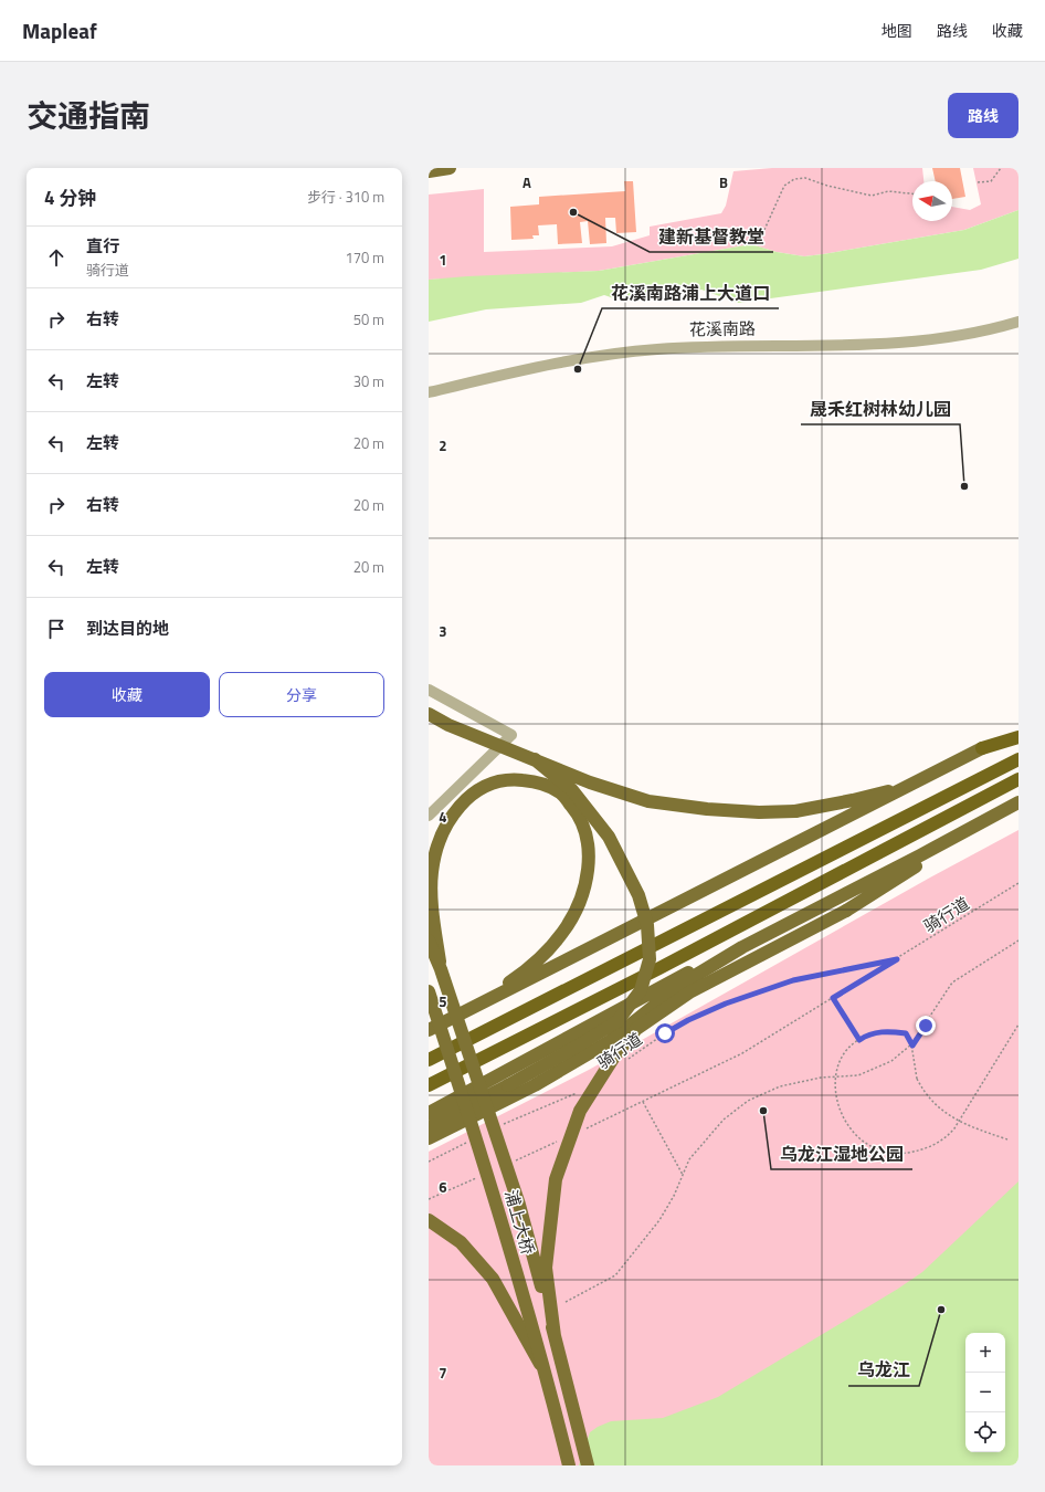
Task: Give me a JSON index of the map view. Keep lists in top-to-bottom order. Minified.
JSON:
{"streets":{"main road":["浦上大桥"],"street":["花溪南路"],"path":["骑行道"]},"places":["建新基督教堂","花溪南路浦上大道口","晟禾红树林幼儿园","乌龙江湿地公园","乌龙江"],"north":"left","page":{"header":"Mapleaf","nav":["地图","路线","收藏"],"title":"交通指南","buttons":["路线",["收藏","分享"]],"heading":["4 分钟","步行 · 310 m"],"list":[["直行","骑行道","170 m"],["右转","50 m"],["左转","30 m"],["左转","20 m"],["右转","20 m"],["左转","20 m"],"到达目的地"],"map_buttons":["+","−"]},"grid":{"columns":["A","B"],"rows":["1","2","3","4","5","6","7"]}}
